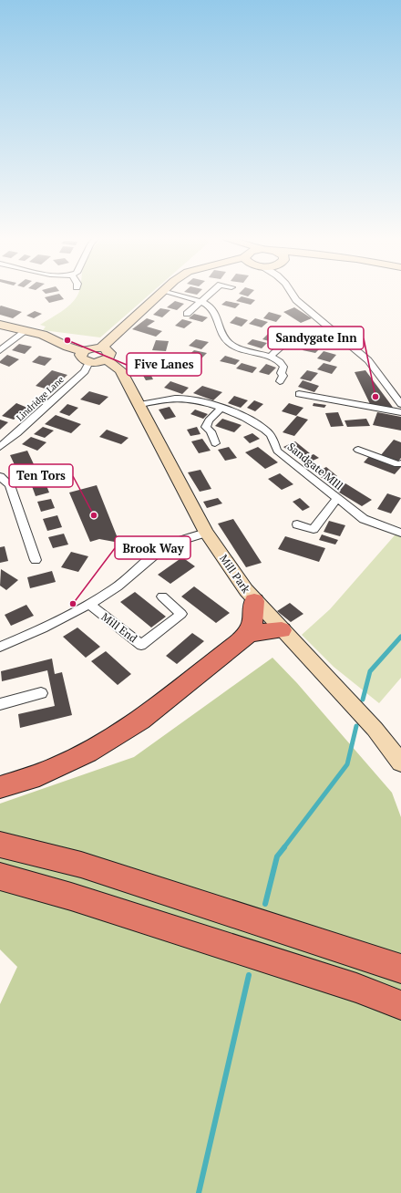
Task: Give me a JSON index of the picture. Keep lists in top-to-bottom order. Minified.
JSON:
{"streets":{"main road":["Mill Park"],"street":["Lindridge Lane","Sandgate MIll","Mill End"]},"crossings":[["Sandgate MIll","Mill Park"]],"places":["Five Lanes","Sandygate Inn","Ten Tors","Brook Way"]}
